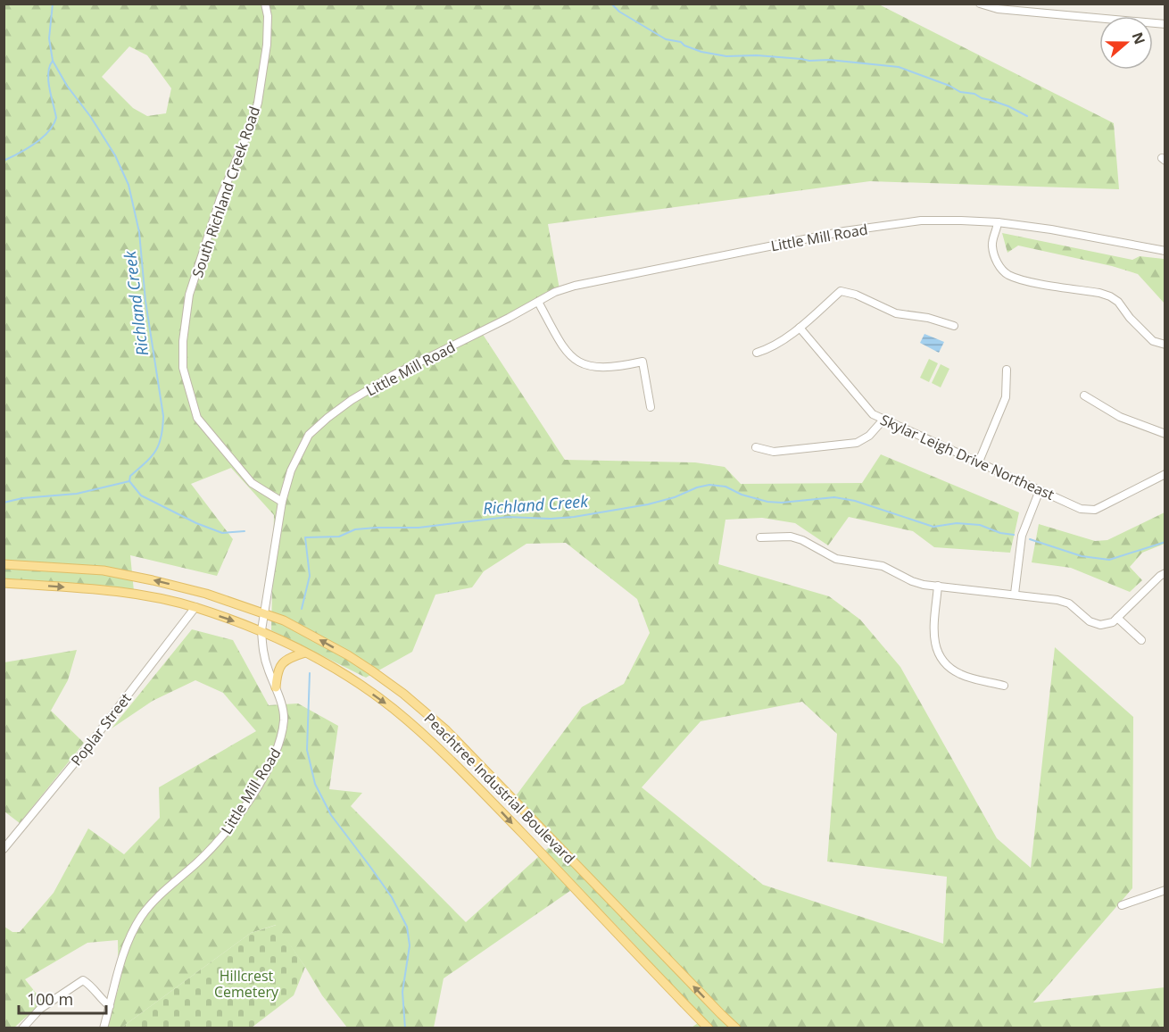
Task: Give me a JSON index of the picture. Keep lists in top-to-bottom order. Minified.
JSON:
{"streets":{"main road":["Peachtree Industrial Boulevard"],"street":["South Richland Creek Road","Little Mill Road","Skylar Leigh Drive Northeast","Poplar Street"]},"crossings":[["South Richland Creek Road","Little Mill Road"],["Little Mill Road","Peachtree Industrial Boulevard"],["Poplar Street","Peachtree Industrial Boulevard"]],"water":["Richland Creek"],"parks":["Hillcrest Cemetery"],"scale_bar":"100 m","north":"right"}
